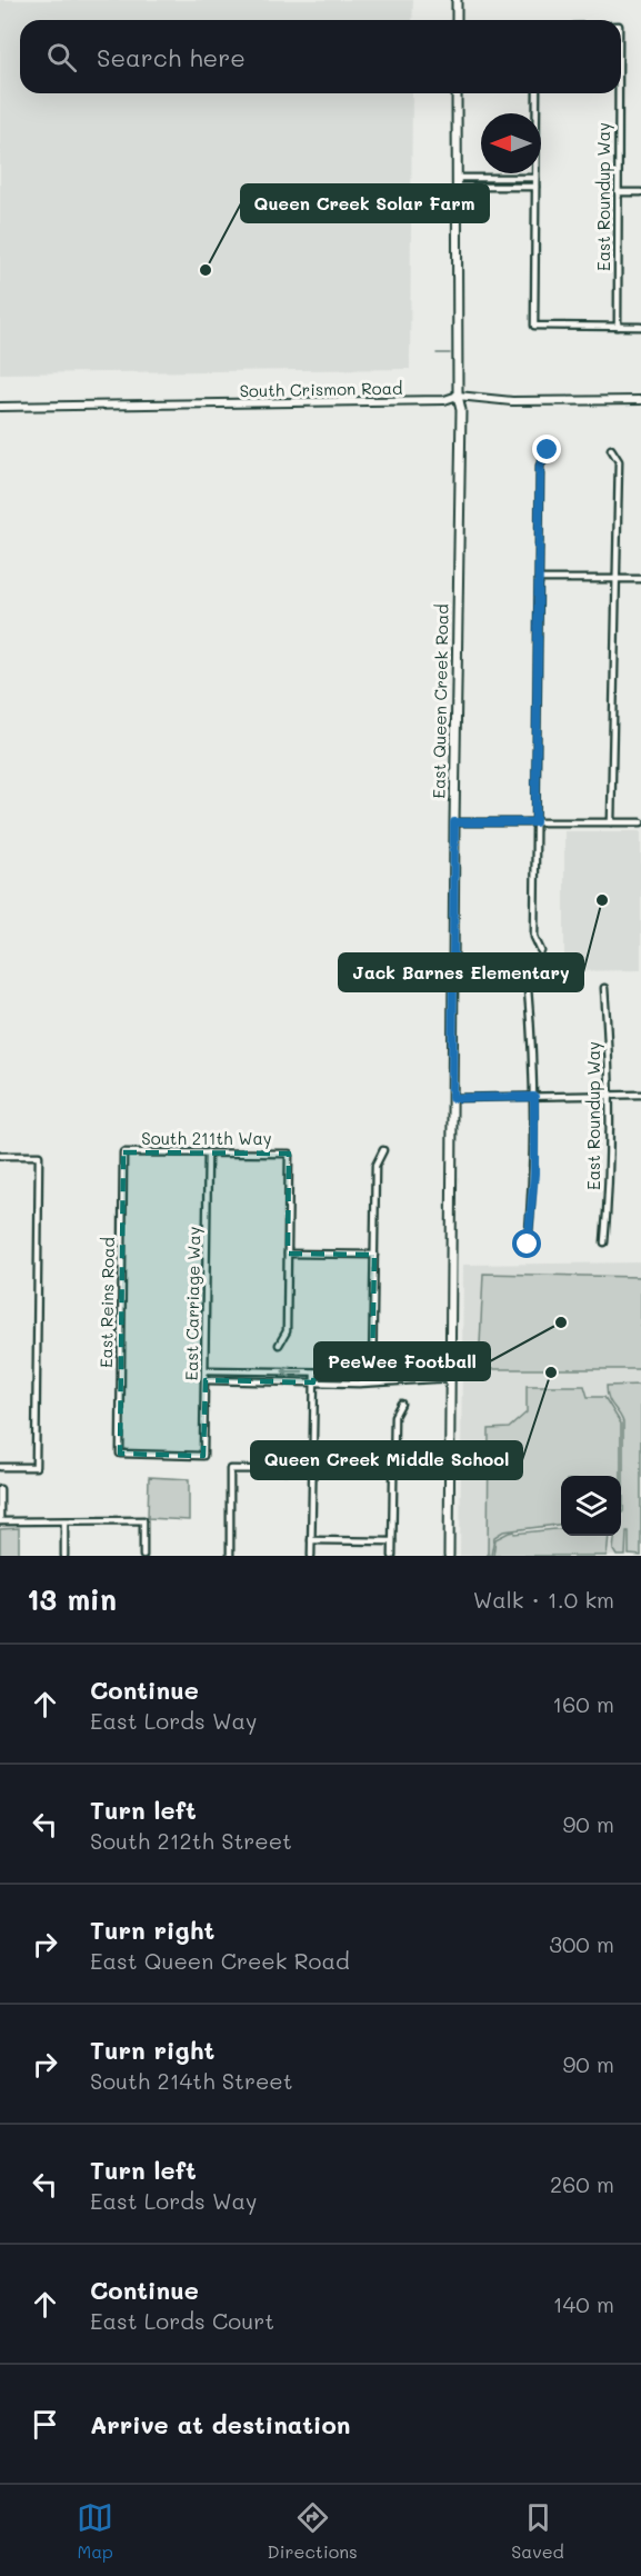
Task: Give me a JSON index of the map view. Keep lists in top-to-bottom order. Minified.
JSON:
{"streets":{"main road":["East Queen Creek Road"],"street":["East Roundup Way","South Crismon Road","South 211th Way","East Reins Road","East Carriage Way"]},"crossings":[["South Crismon Road","East Queen Creek Road"],["South 211th Way","East Reins Road"],["South 211th Way","East Carriage Way"],["East Reins Road","East Carriage Way"]],"places":["Queen Creek Solar Farm","Jack Barnes Elementary","PeeWee Football","Queen Creek Middle School"],"north":"left","page":{"search":"Search here","heading":["13 min","Walk · 1.0 km"],"list":[["Continue","East Lords Way","160 m"],["Turn left","South 212th Street","90 m"],["Turn right","East Queen Creek Road","300 m"],["Turn right","South 214th Street","90 m"],["Turn left","East Lords Way","260 m"],["Continue","East Lords Court","140 m"],"Arrive at destination"],"nav":["Map","Directions","Saved"]}}
